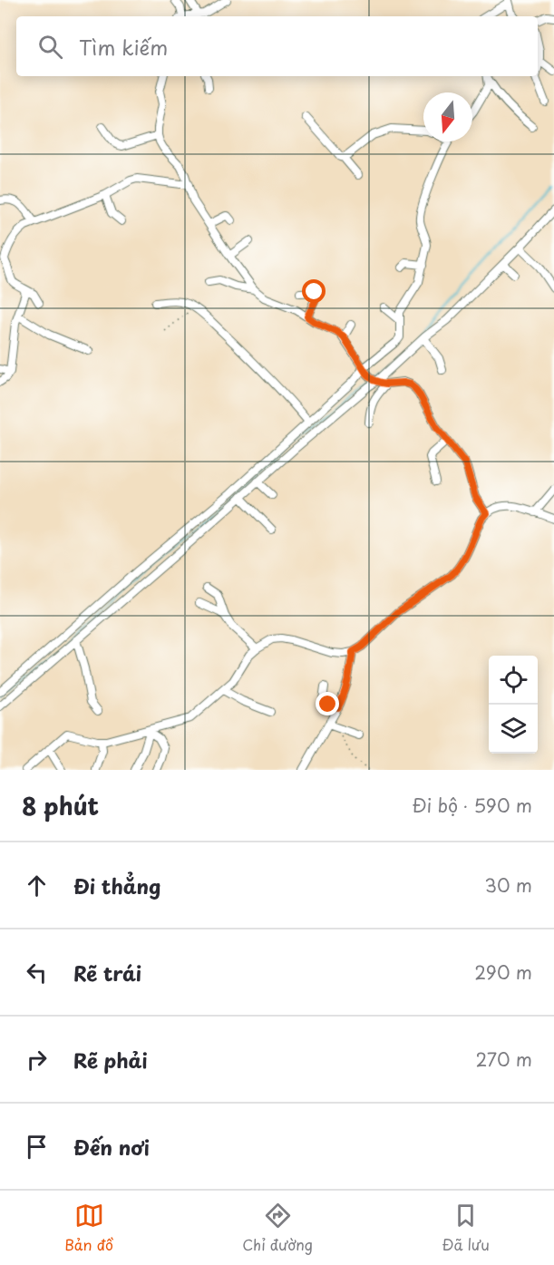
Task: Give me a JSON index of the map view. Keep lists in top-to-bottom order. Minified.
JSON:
{"north":"bottom","page":{"search":"Tìm kiếm","heading":["8 phút","Đi bộ · 590 m"],"list":[["Đi thẳng","30 m"],["Rẽ trái","290 m"],["Rẽ phải","270 m"],"Đến nơi"],"nav":["Bản đồ","Chỉ đường","Đã lưu"]}}
